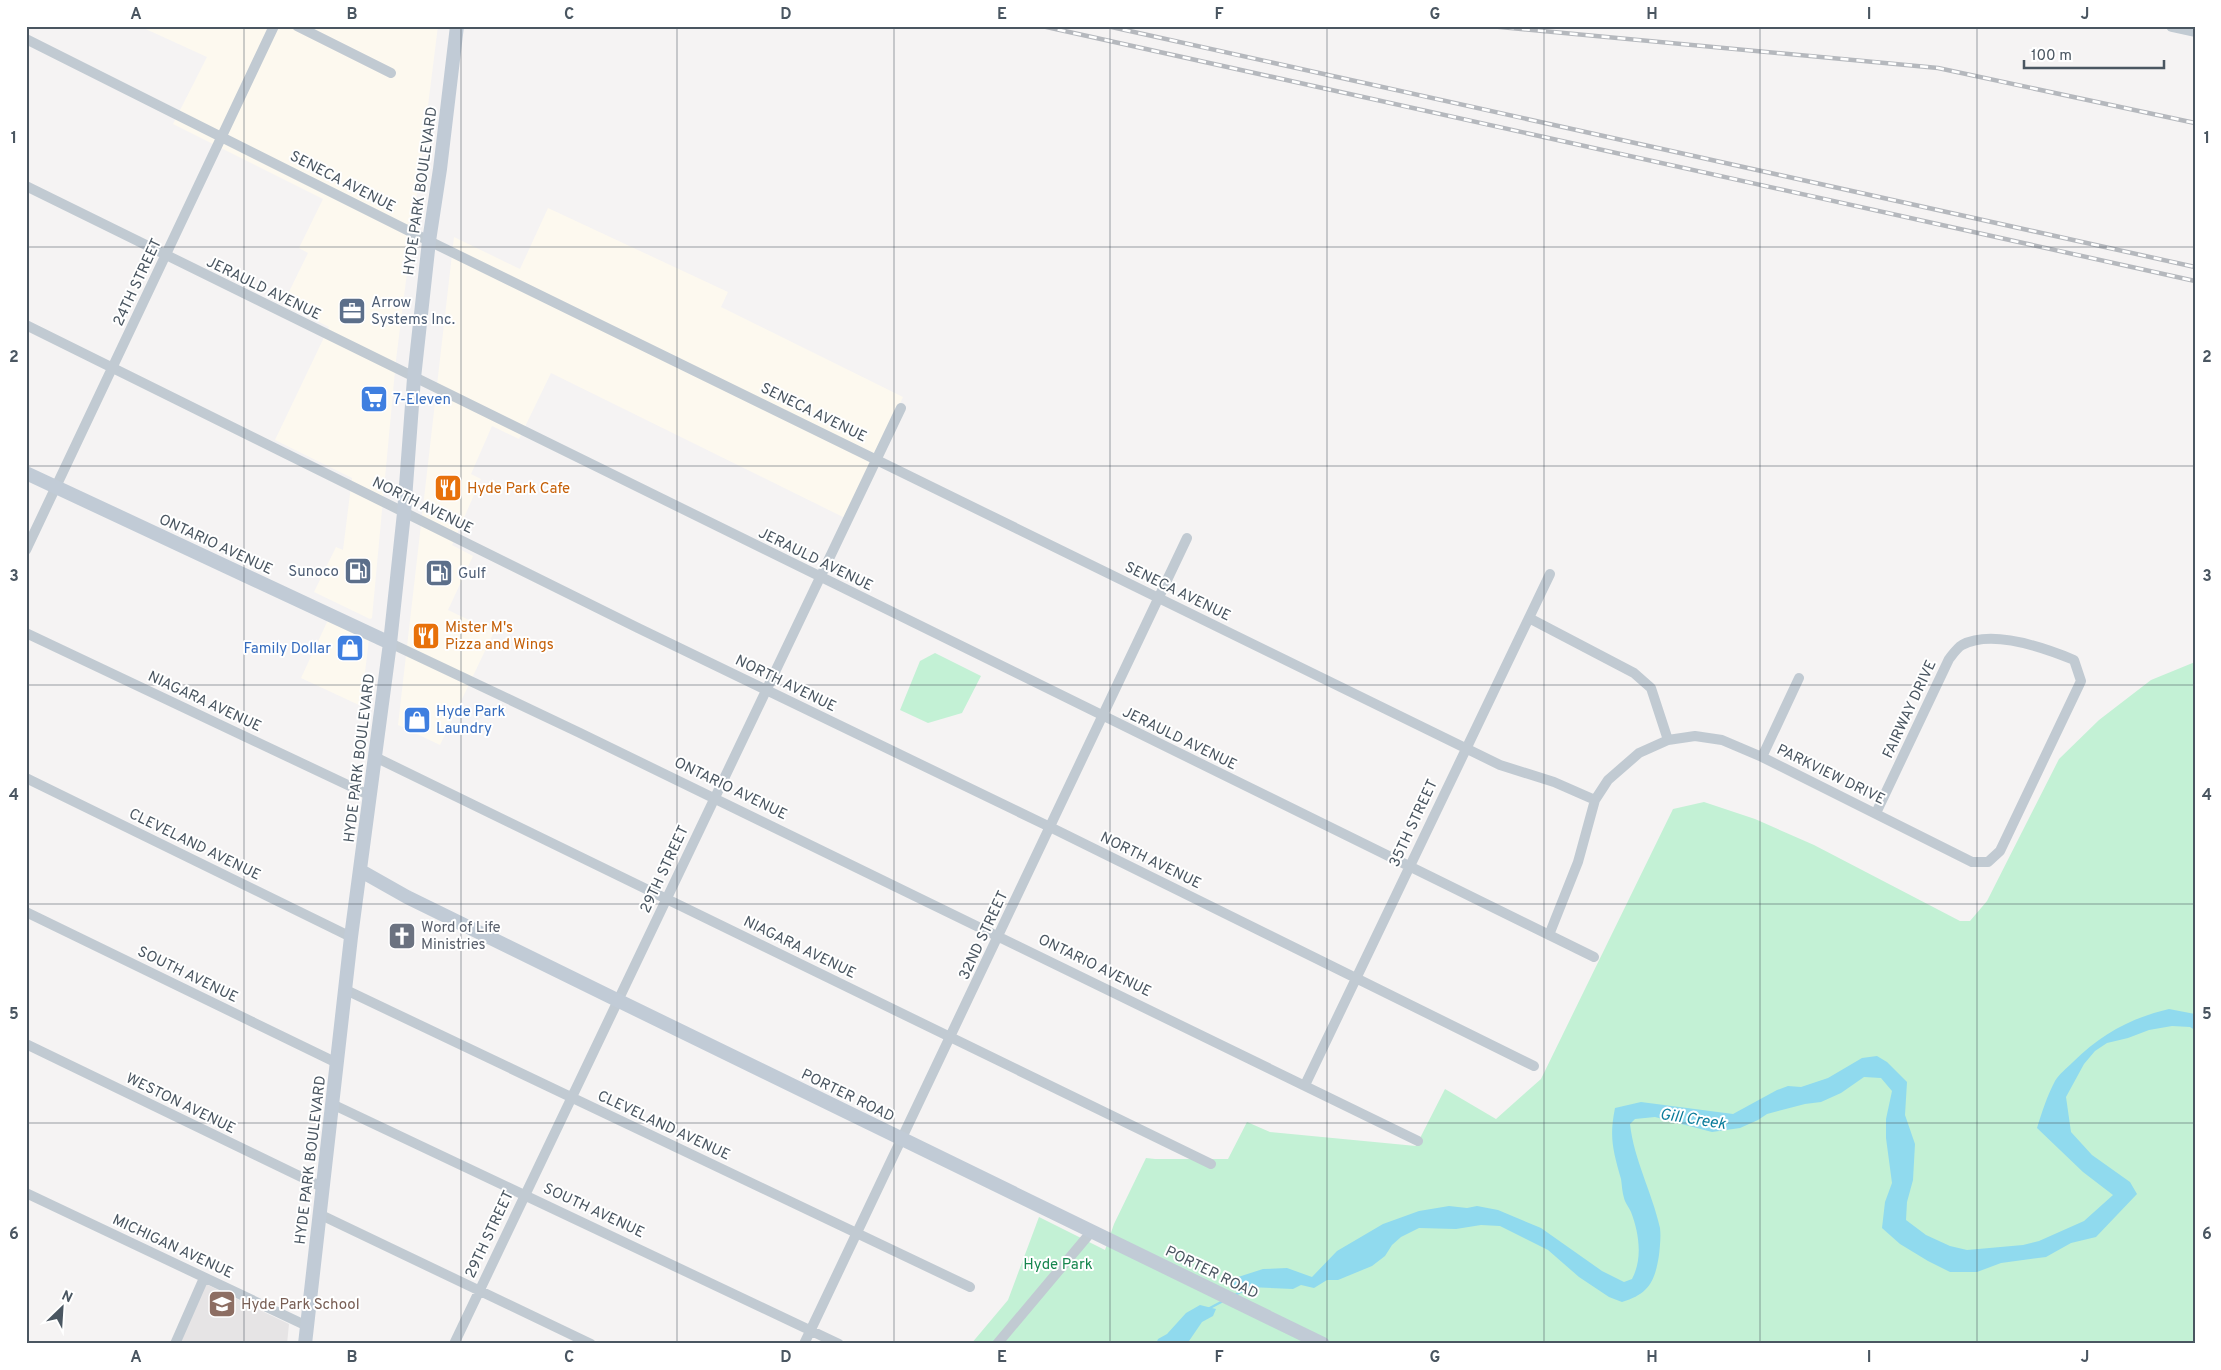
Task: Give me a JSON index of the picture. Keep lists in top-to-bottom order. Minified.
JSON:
{"streets":{"main road":["HYDE PARK BOULEVARD","ONTARIO AVENUE","PORTER ROAD"],"street":["SENECA AVENUE","24TH STREET","JERAULD AVENUE","NORTH AVENUE","NIAGARA AVENUE","FAIRWAY DRIVE","PARKVIEW DRIVE","35TH STREET","CLEVELAND AVENUE","29TH STREET","32ND STREET","SOUTH AVENUE","WESTON AVENUE","MICHIGAN AVENUE"]},"crossings":[["SENECA AVENUE","HYDE PARK BOULEVARD"],["SENECA AVENUE","24TH STREET"],["SENECA AVENUE","PARKVIEW DRIVE"],["SENECA AVENUE","35TH STREET"],["SENECA AVENUE","29TH STREET"],["SENECA AVENUE","32ND STREET"],["HYDE PARK BOULEVARD","JERAULD AVENUE"],["HYDE PARK BOULEVARD","NORTH AVENUE"],["HYDE PARK BOULEVARD","ONTARIO AVENUE"],["HYDE PARK BOULEVARD","NIAGARA AVENUE"],["HYDE PARK BOULEVARD","CLEVELAND AVENUE"],["HYDE PARK BOULEVARD","SOUTH AVENUE"],["HYDE PARK BOULEVARD","PORTER ROAD"],["HYDE PARK BOULEVARD","WESTON AVENUE"],["HYDE PARK BOULEVARD","MICHIGAN AVENUE"],["24TH STREET","JERAULD AVENUE"],["24TH STREET","NORTH AVENUE"],["24TH STREET","ONTARIO AVENUE"],["JERAULD AVENUE","PARKVIEW DRIVE"],["JERAULD AVENUE","35TH STREET"],["JERAULD AVENUE","29TH STREET"],["JERAULD AVENUE","32ND STREET"],["NORTH AVENUE","35TH STREET"],["NORTH AVENUE","29TH STREET"],["NORTH AVENUE","32ND STREET"],["ONTARIO AVENUE","35TH STREET"],["ONTARIO AVENUE","29TH STREET"],["ONTARIO AVENUE","32ND STREET"],["NIAGARA AVENUE","29TH STREET"],["NIAGARA AVENUE","32ND STREET"],["FAIRWAY DRIVE","PARKVIEW DRIVE"],["CLEVELAND AVENUE","29TH STREET"],["CLEVELAND AVENUE","32ND STREET"],["29TH STREET","SOUTH AVENUE"],["29TH STREET","PORTER ROAD"],["32ND STREET","SOUTH AVENUE"],["32ND STREET","PORTER ROAD"]],"water":["Gill Creek"],"parks":["Hyde Park"],"places":{"office":["Arrow Systems Inc."],"supermarket":["7-Eleven"],"restaurant":["Hyde Park Cafe","Mister M's Pizza and Wings"],"fuel station":["Sunoco","Gulf"],"shop":["Family Dollar","Hyde Park Laundry"],"church":["Word of Life Ministries"],"school or university":["Hyde Park School"]},"scale_bar":"100 m","north":"top right","grid":{"columns":["A","B","C","D","E","F","G","H","I","J"],"rows":["1","2","3","4","5","6"]}}
